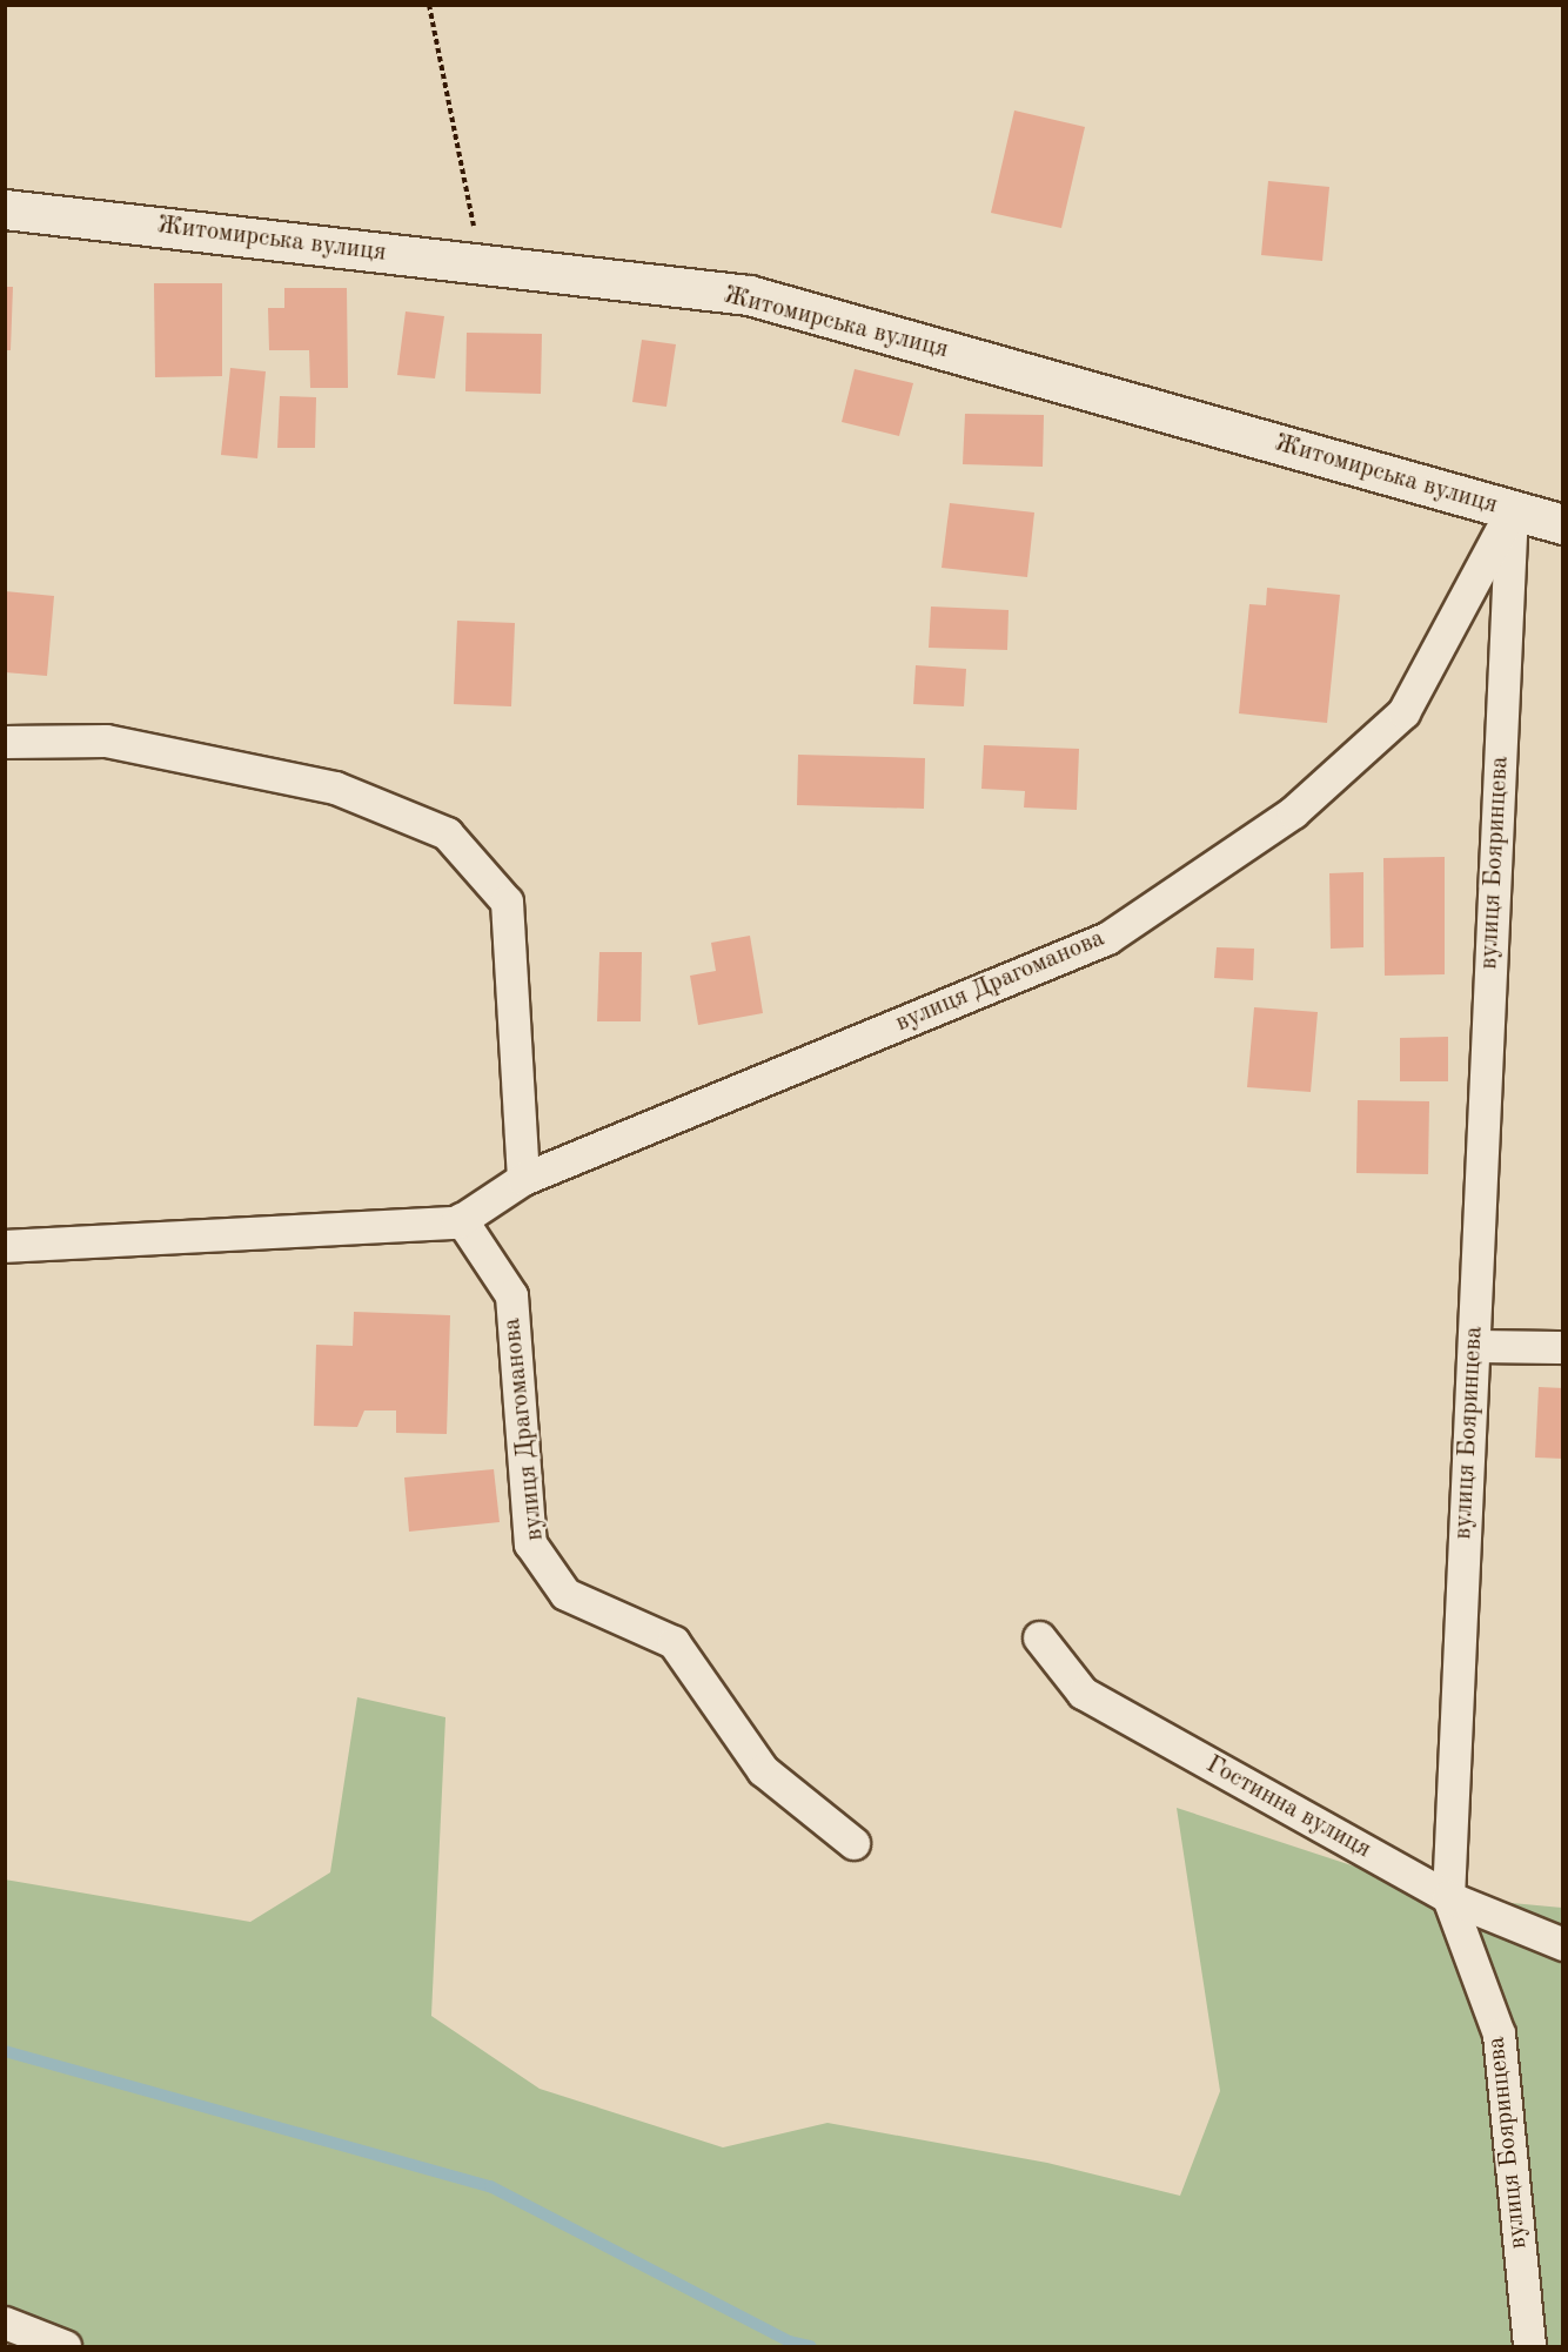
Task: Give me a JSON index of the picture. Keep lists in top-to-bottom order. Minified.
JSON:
{"streets":{"main road":["Житомирська вулиця"],"street":["вулиця Бояринцева","вулиця Драгоманова","Гостинна вулиця"]},"crossings":[["Житомирська вулиця","вулиця Бояринцева"],["Житомирська вулиця","вулиця Драгоманова"],["вулиця Бояринцева","вулиця Драгоманова"],["вулиця Бояринцева","Гостинна вулиця"]]}
